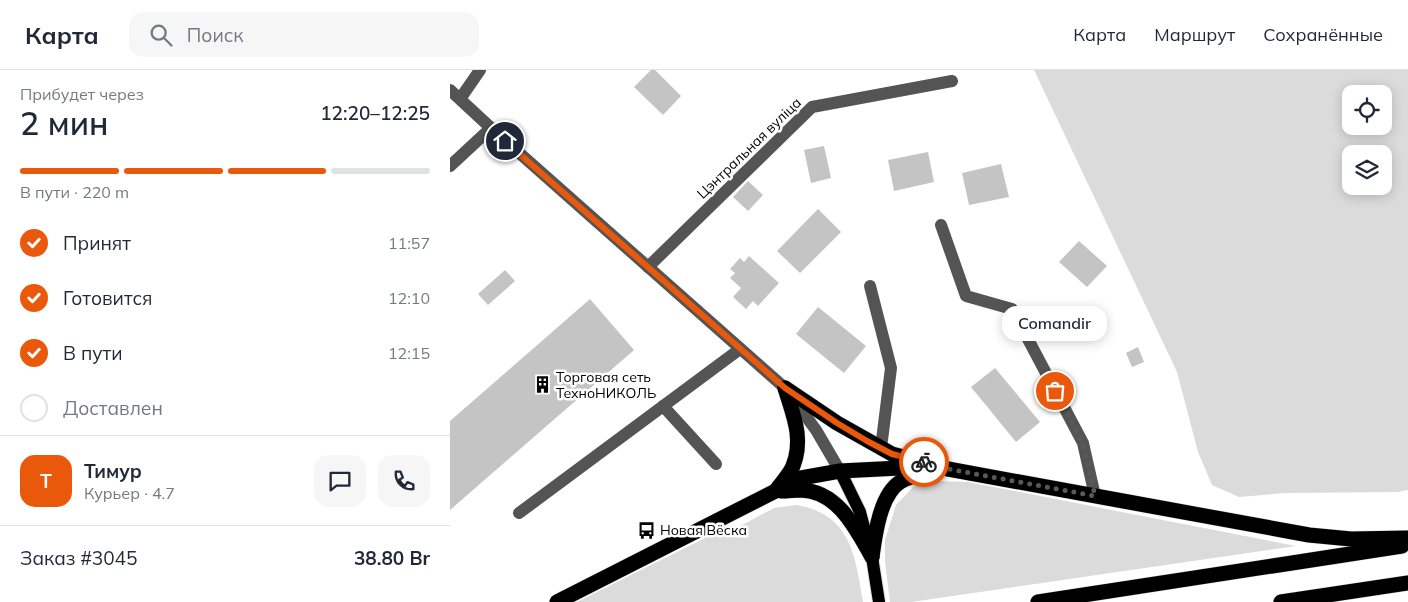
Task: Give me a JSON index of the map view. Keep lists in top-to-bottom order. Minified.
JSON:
{"streets":{"street":["Цэнтральная вуліца"]},"places":{"building":["Торговая сеть ТехноНИКОЛЬ"],"other":["Comandir"],"bus stop":["Новая Вёска"]},"page":{"header":"Карта","search":"Поиск","nav":["Карта","Маршрут","Сохранённые"],"heading":["2 мин","Прибудет через","12:20–12:25"],"panel":["Тимур","Курьер · 4.7","Заказ #3045","38.80 Br"],"bar":"В пути · 220 m","list":[["Принят","11:57"],["Готовится","12:10"],["В пути","12:15"],"Доставлен"],"bubble":"Comandir","round":"Т"}}
